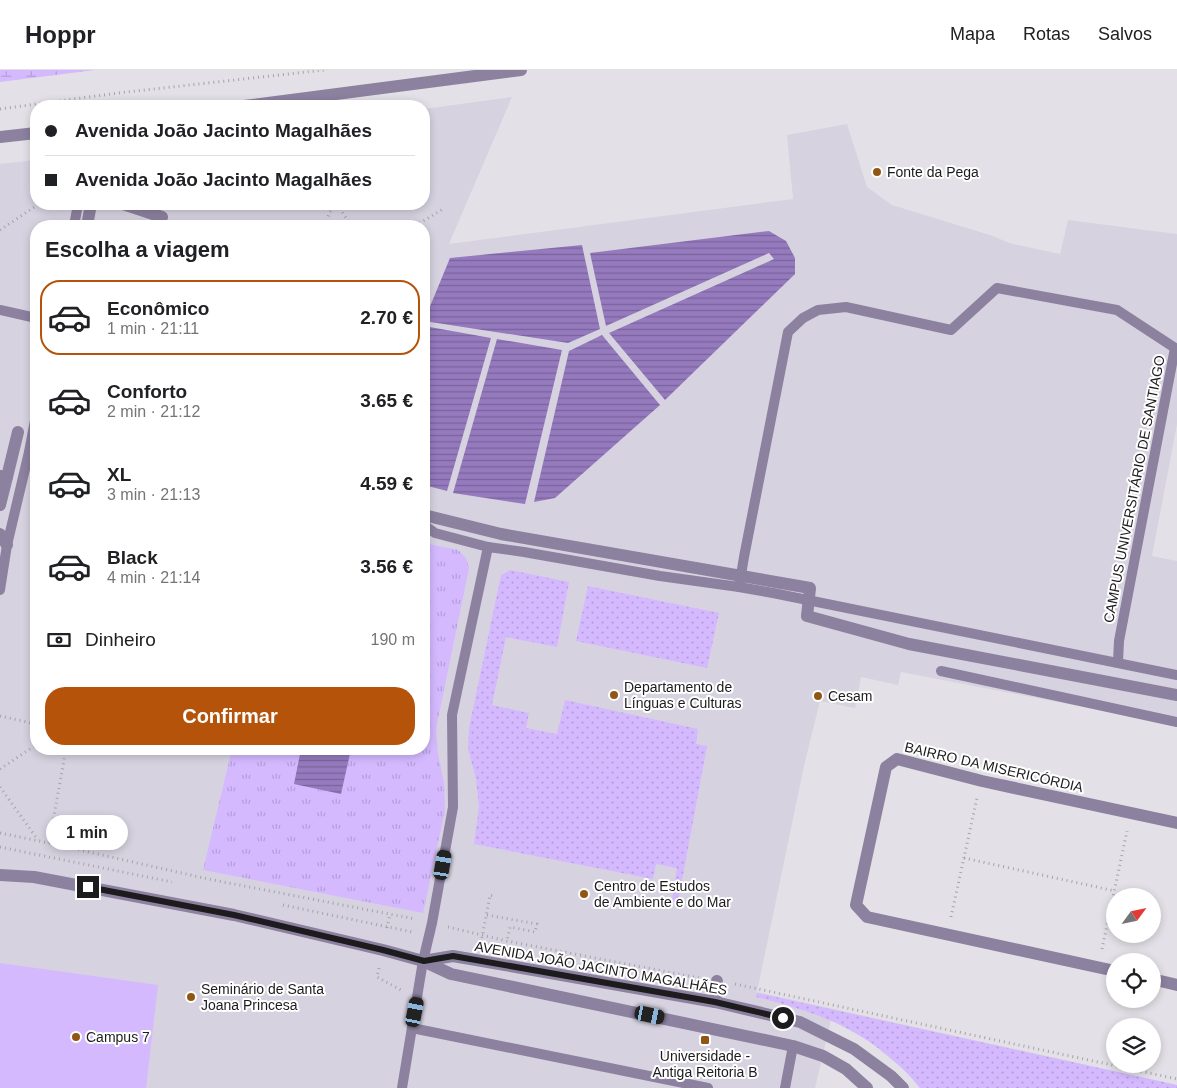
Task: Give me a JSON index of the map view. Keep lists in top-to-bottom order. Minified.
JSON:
{"streets":{"street":["BAIRRO DA MISERICÓRDIA","AVENIDA JOÃO JACINTO MAGALHÃES"],"lane":["CAMPUS UNIVERSITÁRIO DE SANTIAGO"]},"places":{"other":["Fonte da Pega","Departamento de Línguas e Culturas","Cesam","Centro de Estudos de Ambiente e do Mar","Seminário de Santa Joana Princesa","Campus 7"],"transit":["Universidade - Antiga Reitoria B"]},"north":"top right","page":{"header":"Hoppr","nav":["Mapa","Rotas","Salvos"],"banner":["Avenida João Jacinto Magalhães","Avenida João Jacinto Magalhães"],"heading":"Escolha a viagem","list":[{"name":"Econômico","note":"1 min · 21:11","value":"2.70 €"},{"name":"Conforto","note":"2 min · 21:12","value":"3.65 €"},{"name":"XL","note":"3 min · 21:13","value":"4.59 €"},{"name":"Black","note":"4 min · 21:14","value":"3.56 €"}],"pay":["Dinheiro","190 m"],"buttons":"Confirmar","bubble":"1 min"}}
